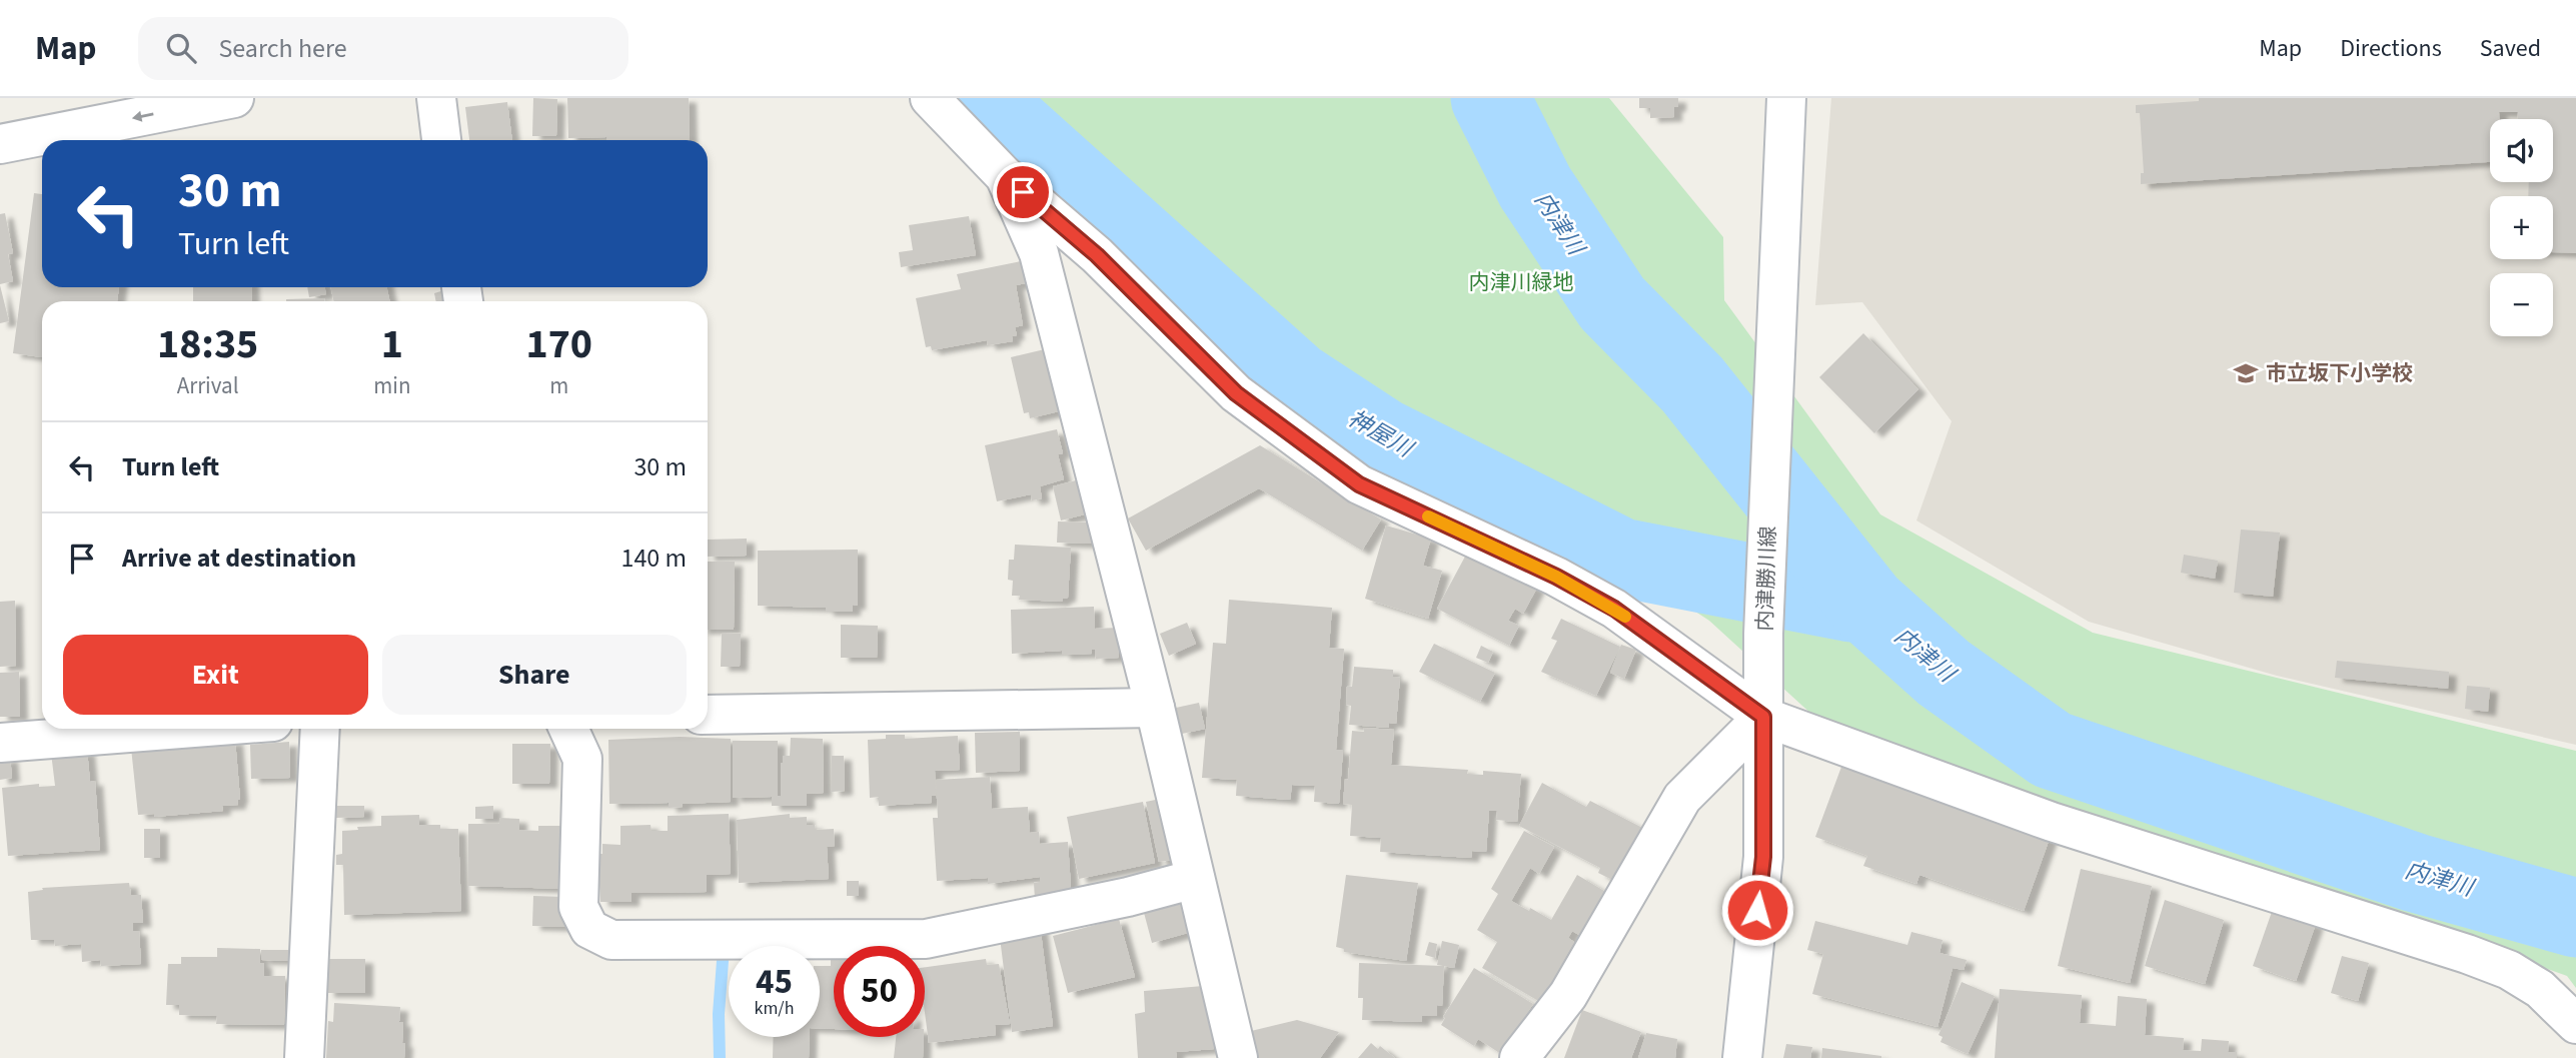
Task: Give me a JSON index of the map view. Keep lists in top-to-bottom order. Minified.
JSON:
{"streets":{"street":["内津勝川線"]},"water":["内津川","神屋川"],"parks":["内津川緑地"],"places":{"school or university":["市立坂下小学校"]},"page":{"header":"Map","search":"Search here","nav":["Map","Directions","Saved"],"map_buttons":["+","−"],"turn":["30 m","Turn left"],"eta":["18:35","Arrival","1","min","170","m"],"list":[{"name":"Turn left","value":"30 m"},{"name":"Arrive at destination","value":"140 m"}],"buttons":["Exit","Share"],"speed":"45 km/h","limit":"50"}}
